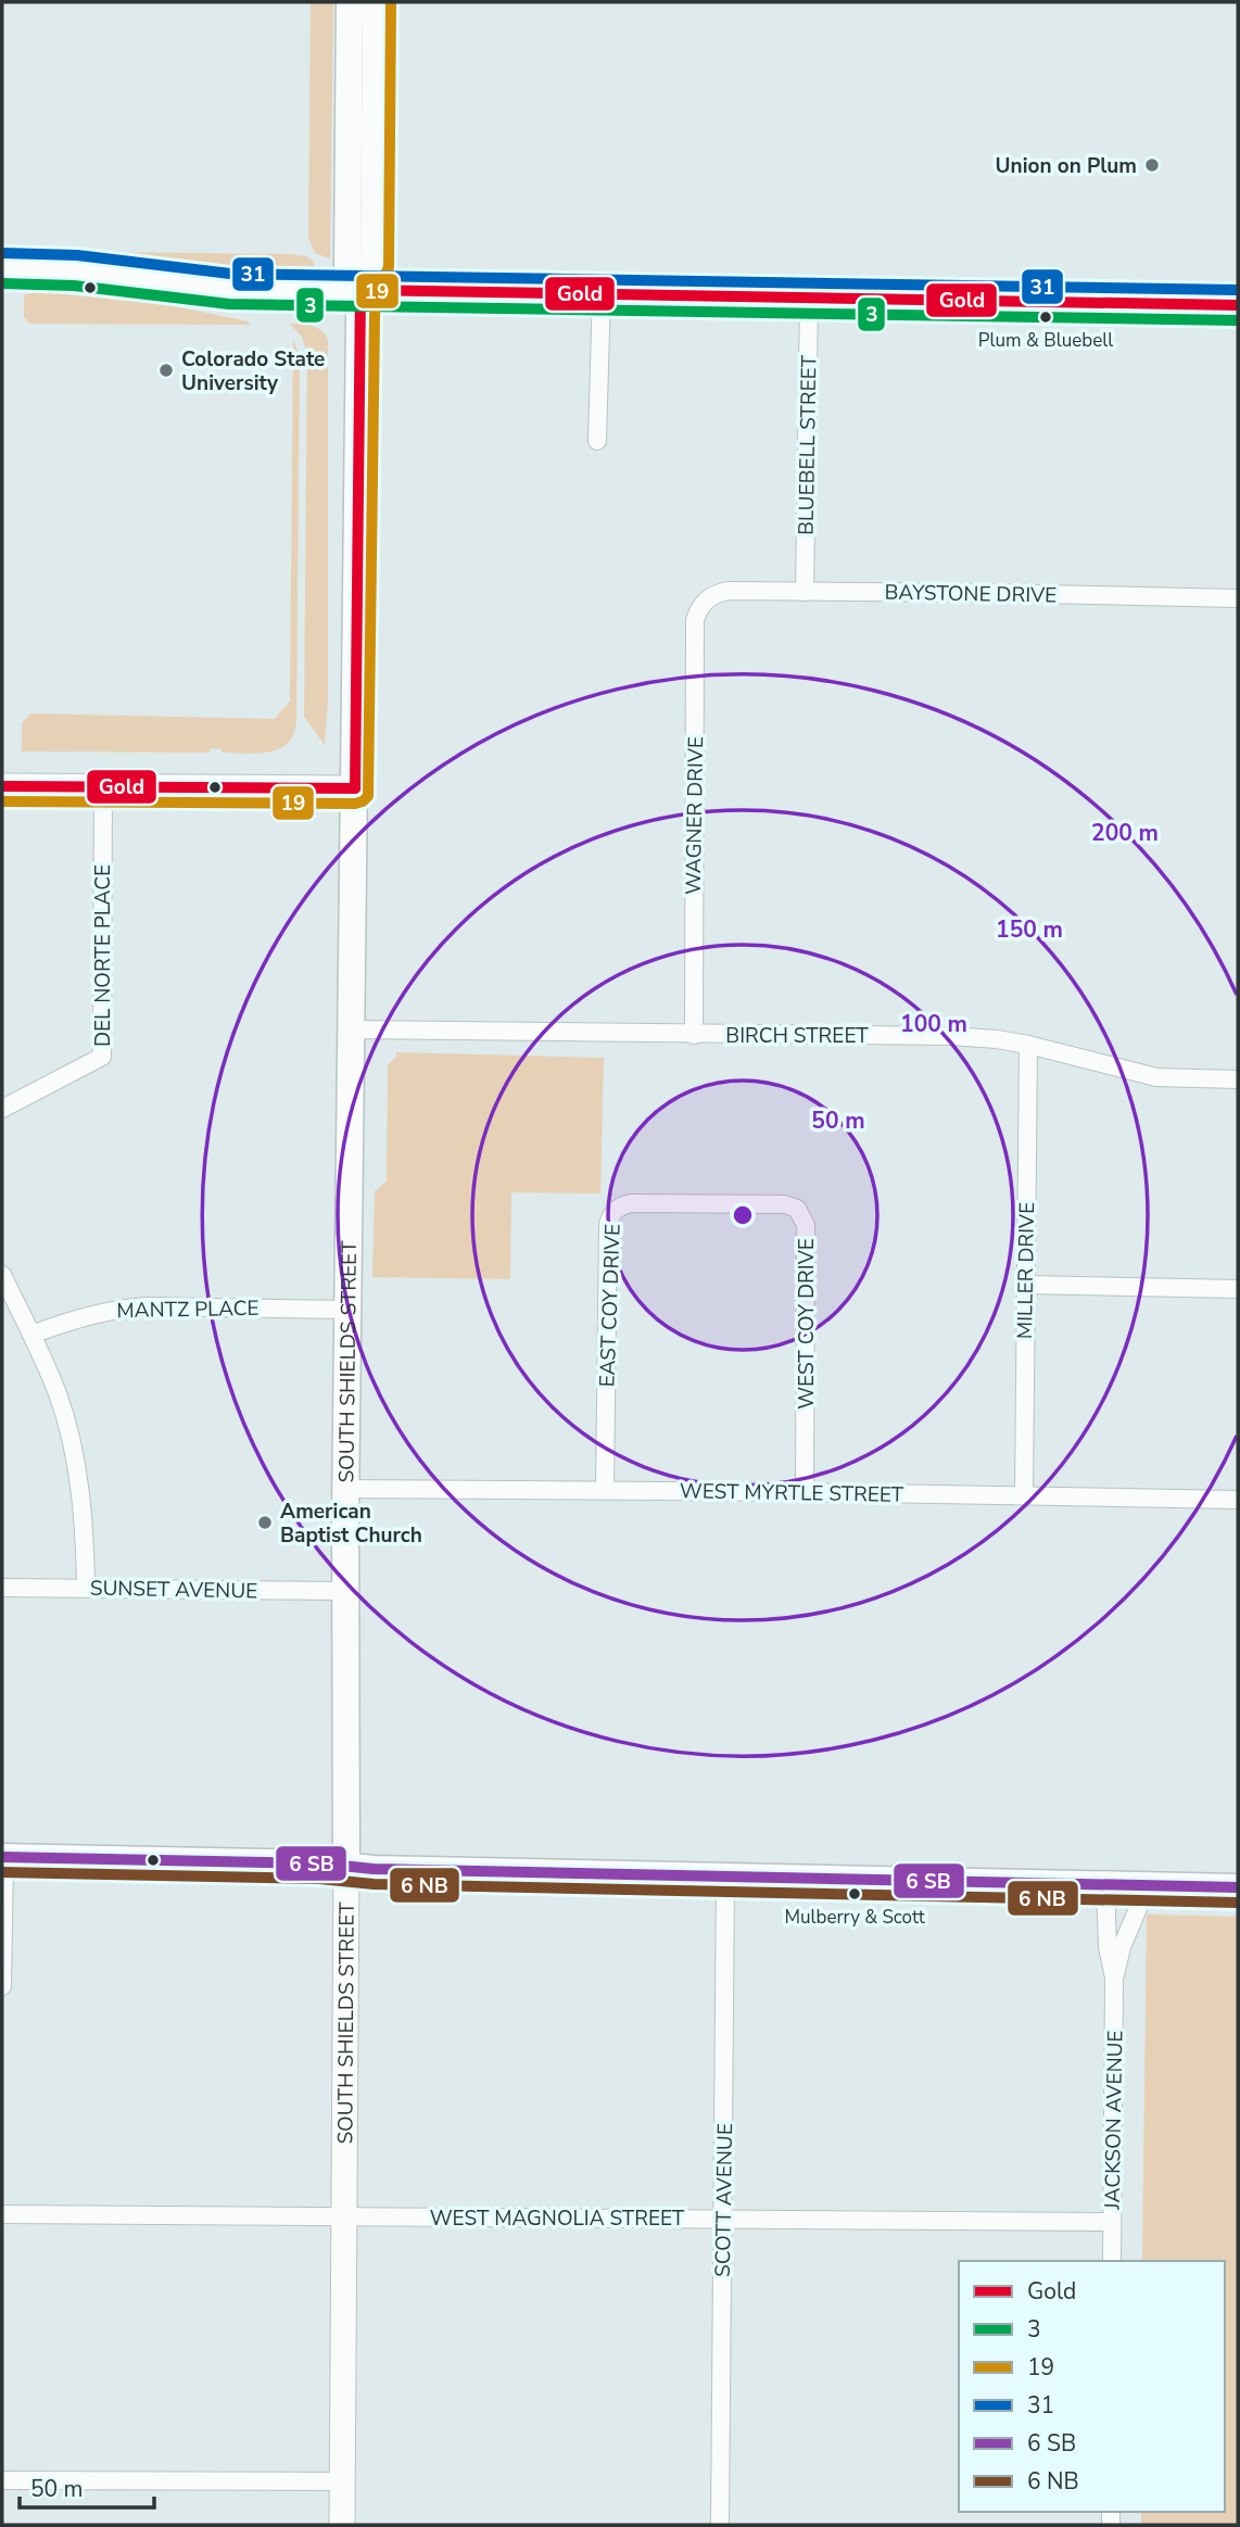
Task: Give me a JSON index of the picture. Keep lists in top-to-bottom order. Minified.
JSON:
{"streets":{"main road":["SOUTH SHIELDS STREET"],"street":["BLUEBELL STREET","BAYSTONE DRIVE","WAGNER DRIVE","DEL NORTE PLACE","BIRCH STREET","MILLER DRIVE","EAST COY DRIVE","MANTZ PLACE","WEST COY DRIVE","WEST MYRTLE STREET","SUNSET AVENUE","JACKSON AVENUE","SCOTT AVENUE","WEST MAGNOLIA STREET"]},"crossings":[["BLUEBELL STREET","BAYSTONE DRIVE"],["BAYSTONE DRIVE","WAGNER DRIVE"],["WAGNER DRIVE","BIRCH STREET"],["BIRCH STREET","MILLER DRIVE"],["BIRCH STREET","SOUTH SHIELDS STREET"],["MILLER DRIVE","WEST MYRTLE STREET"],["EAST COY DRIVE","WEST COY DRIVE"],["EAST COY DRIVE","WEST MYRTLE STREET"],["MANTZ PLACE","SOUTH SHIELDS STREET"],["WEST COY DRIVE","WEST MYRTLE STREET"],["SOUTH SHIELDS STREET","WEST MYRTLE STREET"],["SOUTH SHIELDS STREET","SUNSET AVENUE"],["SOUTH SHIELDS STREET","WEST MAGNOLIA STREET"],["JACKSON AVENUE","WEST MAGNOLIA STREET"],["SCOTT AVENUE","WEST MAGNOLIA STREET"]],"places":["Union on Plum","Plum & Bluebell","Colorado State University","American Baptist Church","Mulberry & Scott"],"lines":["transit line 19","transit line 31","transit line 3","transit line Gold"],"legend":["Gold","3","19","31","6 SB","6 NB"],"scale_bar":"50 m","rings":["200 m","150 m","100 m","50 m"]}
